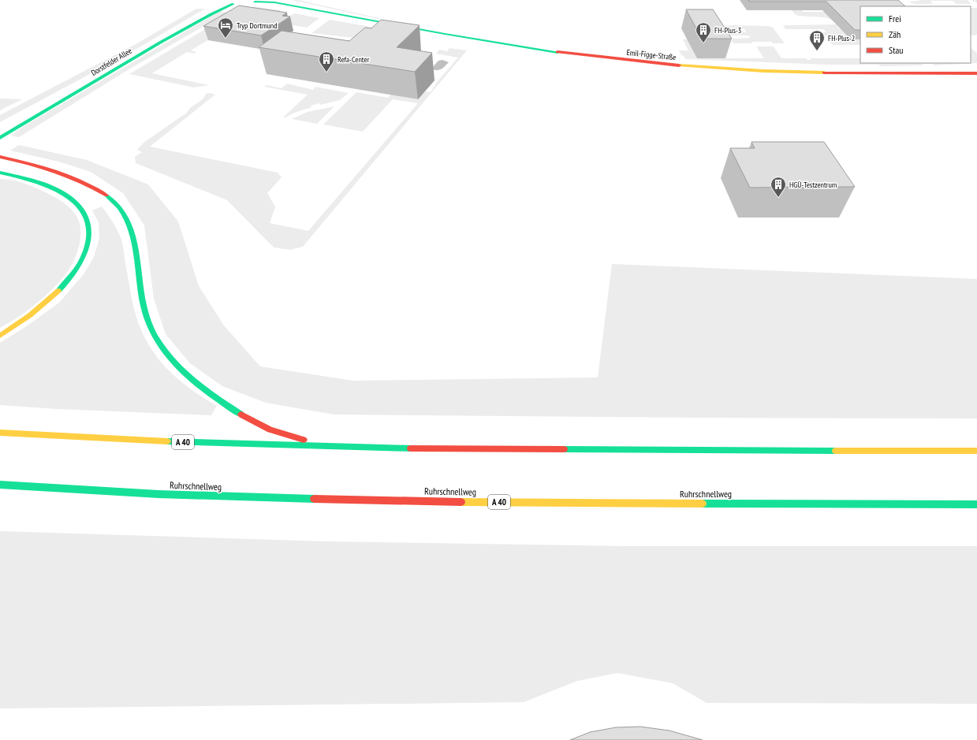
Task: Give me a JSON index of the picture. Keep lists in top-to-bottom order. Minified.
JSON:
{"streets":{"main road":["Emil-Figge-Straße","Dorstfelder Allee","A 40","Ruhrschnellweg"]},"crossings":[["Emil-Figge-Straße","Dorstfelder Allee"]],"places":{"hotel":["Tryp Dortmund"],"building":["FH-Plus-3","FH-Plus-2","Refa-Center","HGÜ-Testzentrum"]},"legend":["Frei","Zäh","Stau"]}
